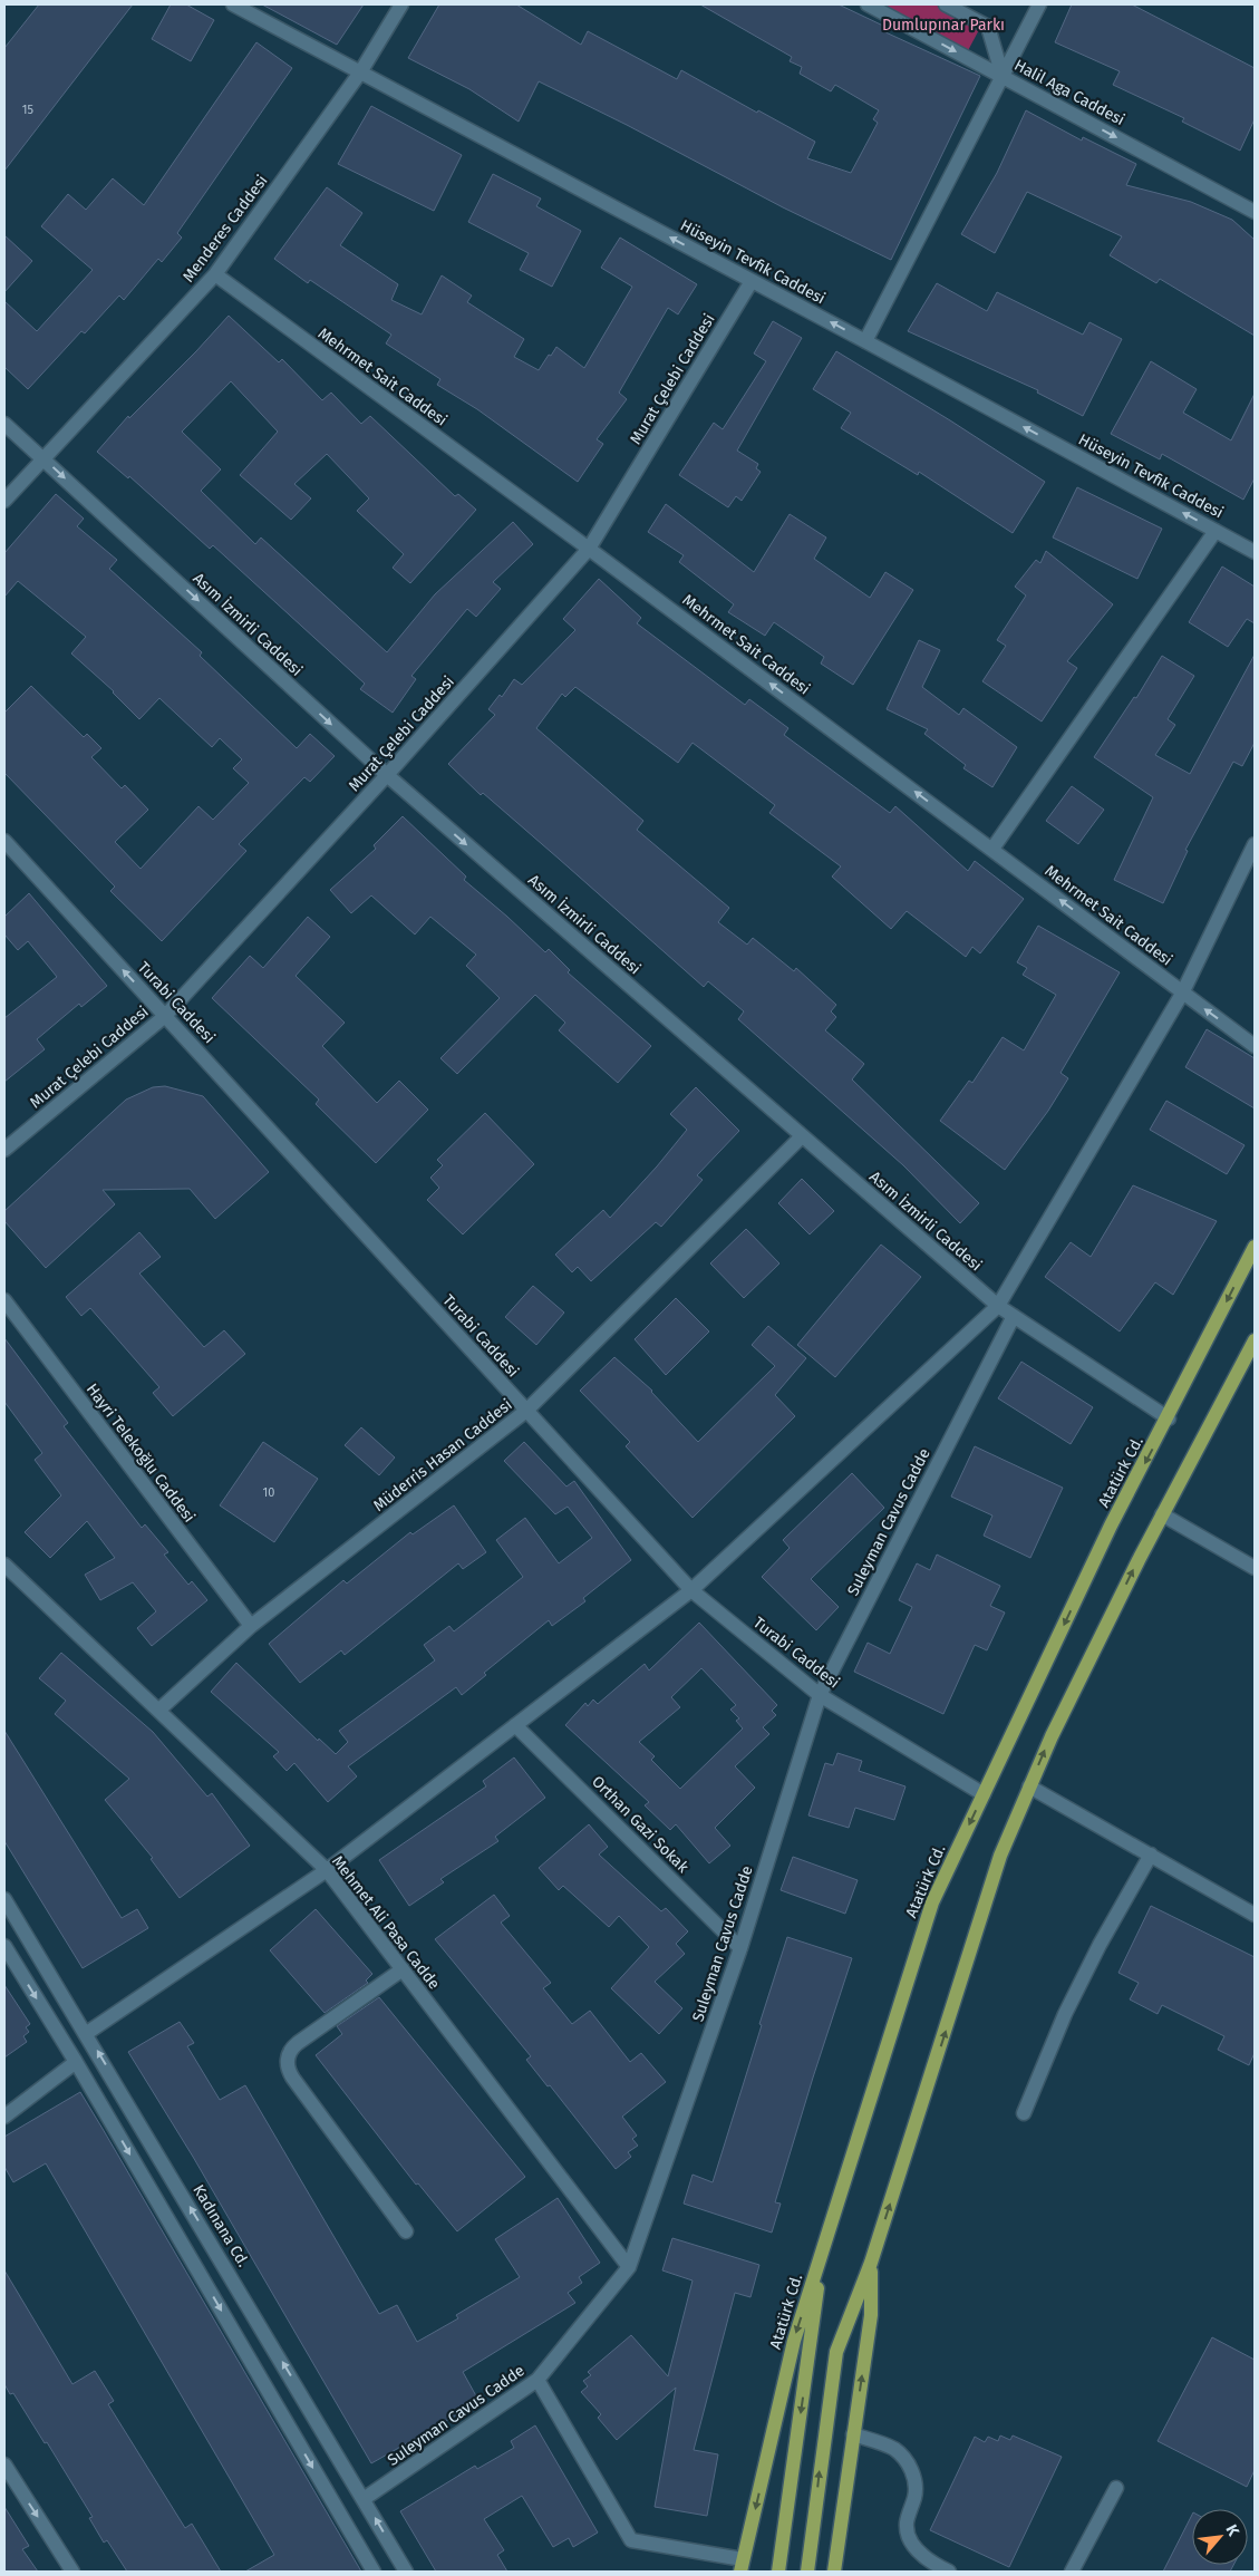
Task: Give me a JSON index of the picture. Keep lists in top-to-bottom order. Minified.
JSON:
{"streets":{"main road":["Atatürk Cd."],"street":["Halil Aga Caddesi","Menderes Caddesi","Hüseyin Tevfik Caddesi","Mehrmet Sait Caddesi","Murat Çelebi Caddesi","Asım İzmirli Caddesi","Turabi Caddesi","Hayri Telekoğlu Caddesi","Müderris Hasan Caddesi","Suleyman Cavus Cadde","Orthan Gazi Sokak","Mehmet Ali Pasa Cadde","Kadınana Cd."]},"crossings":[["Menderes Caddesi","Hüseyin Tevfik Caddesi"],["Menderes Caddesi","Mehrmet Sait Caddesi"],["Menderes Caddesi","Asım İzmirli Caddesi"],["Hüseyin Tevfik Caddesi","Murat Çelebi Caddesi"],["Mehrmet Sait Caddesi","Murat Çelebi Caddesi"],["Murat Çelebi Caddesi","Asım İzmirli Caddesi"],["Murat Çelebi Caddesi","Turabi Caddesi"],["Asım İzmirli Caddesi","Müderris Hasan Caddesi"],["Asım İzmirli Caddesi","Atatürk Cd."],["Asım İzmirli Caddesi","Suleyman Cavus Cadde"],["Turabi Caddesi","Müderris Hasan Caddesi"],["Turabi Caddesi","Atatürk Cd."],["Turabi Caddesi","Suleyman Cavus Cadde"],["Hayri Telekoğlu Caddesi","Müderris Hasan Caddesi"],["Müderris Hasan Caddesi","Mehmet Ali Pasa Cadde"],["Suleyman Cavus Cadde","Orthan Gazi Sokak"],["Suleyman Cavus Cadde","Mehmet Ali Pasa Cadde"],["Suleyman Cavus Cadde","Kadınana Cd."]],"one_way":["Halil Aga Caddesi","Hüseyin Tevfik Caddesi","Mehrmet Sait Caddesi","Asım İzmirli Caddesi"],"parks":["Dumlupınar Parkı"],"house_numbers":["15","10"],"north":"top right"}
